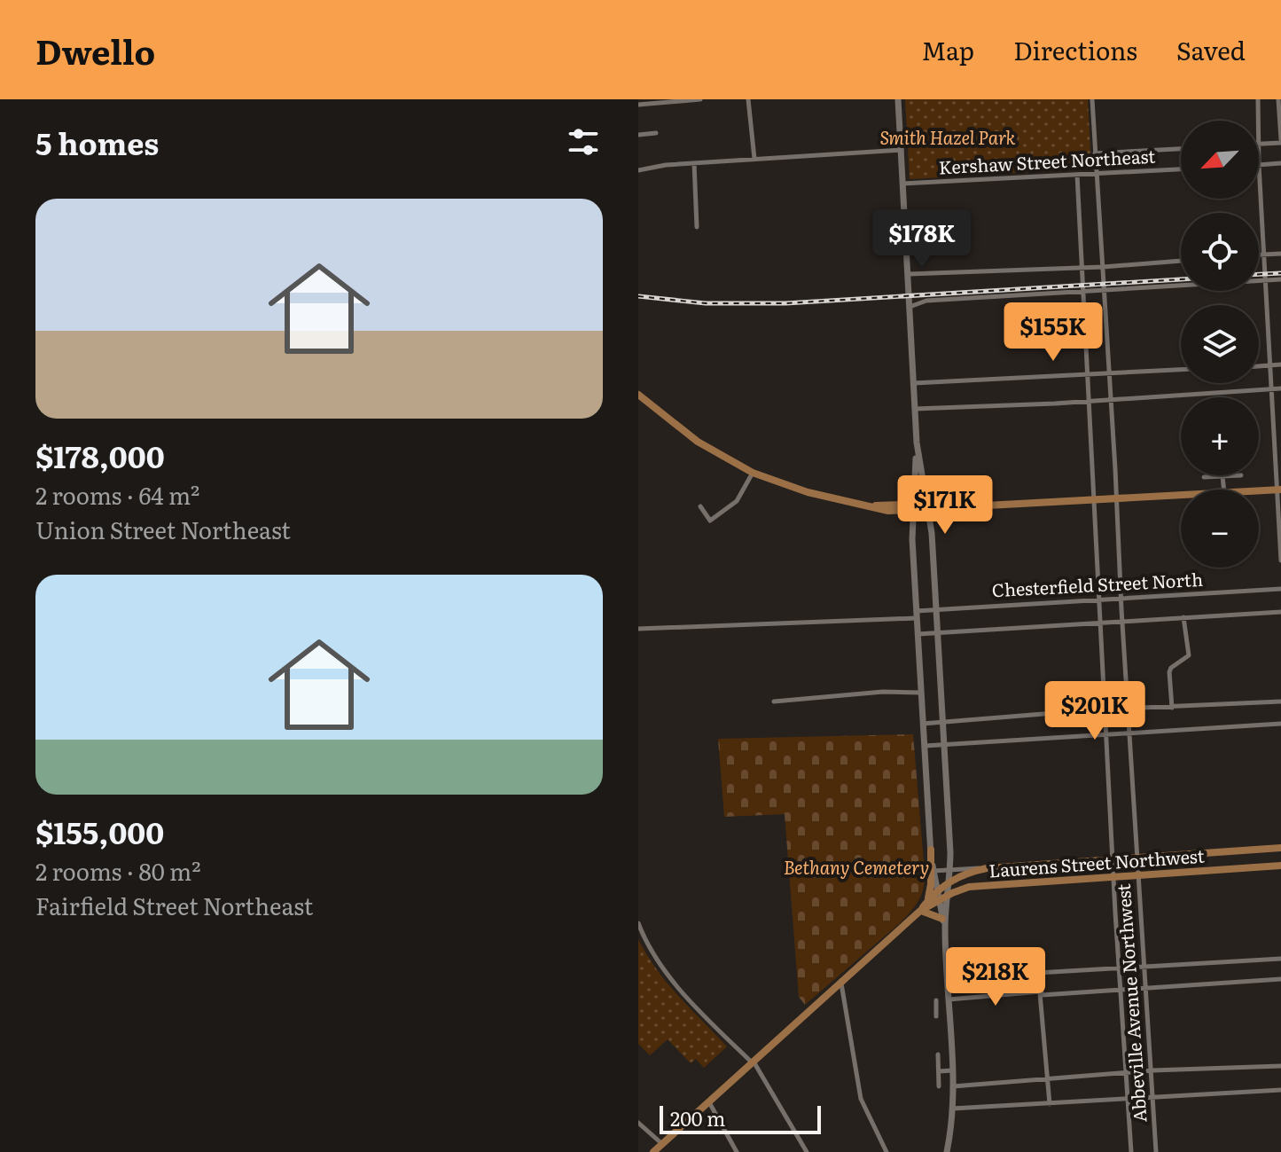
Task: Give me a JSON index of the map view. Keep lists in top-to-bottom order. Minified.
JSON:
{"streets":{"main road":["Laurens Street Northwest"],"street":["Kershaw Street Northeast","Chesterfield Street North","Abbeville Avenue Northwest"]},"crossings":[["Kershaw Street Northeast","Abbeville Avenue Northwest"],["Chesterfield Street North","Abbeville Avenue Northwest"],["Laurens Street Northwest","Abbeville Avenue Northwest"]],"parks":["Smith Hazel Park","Bethany Cemetery"],"scale_bar":"200 m","north":"bottom left","page":{"header":"Dwello","nav":["Map","Directions","Saved"],"heading":"5 homes","map_buttons":["+","−"],"list":[{"name":"$178,000","note":"2 rooms · 64 m² · Union Street Northeast"},{"name":"$155,000","note":"2 rooms · 80 m² · Fairfield Street Northeast"}],"price":["$178K","$155K","$171K","$201K","$218K"],"scale":"200 m"}}
